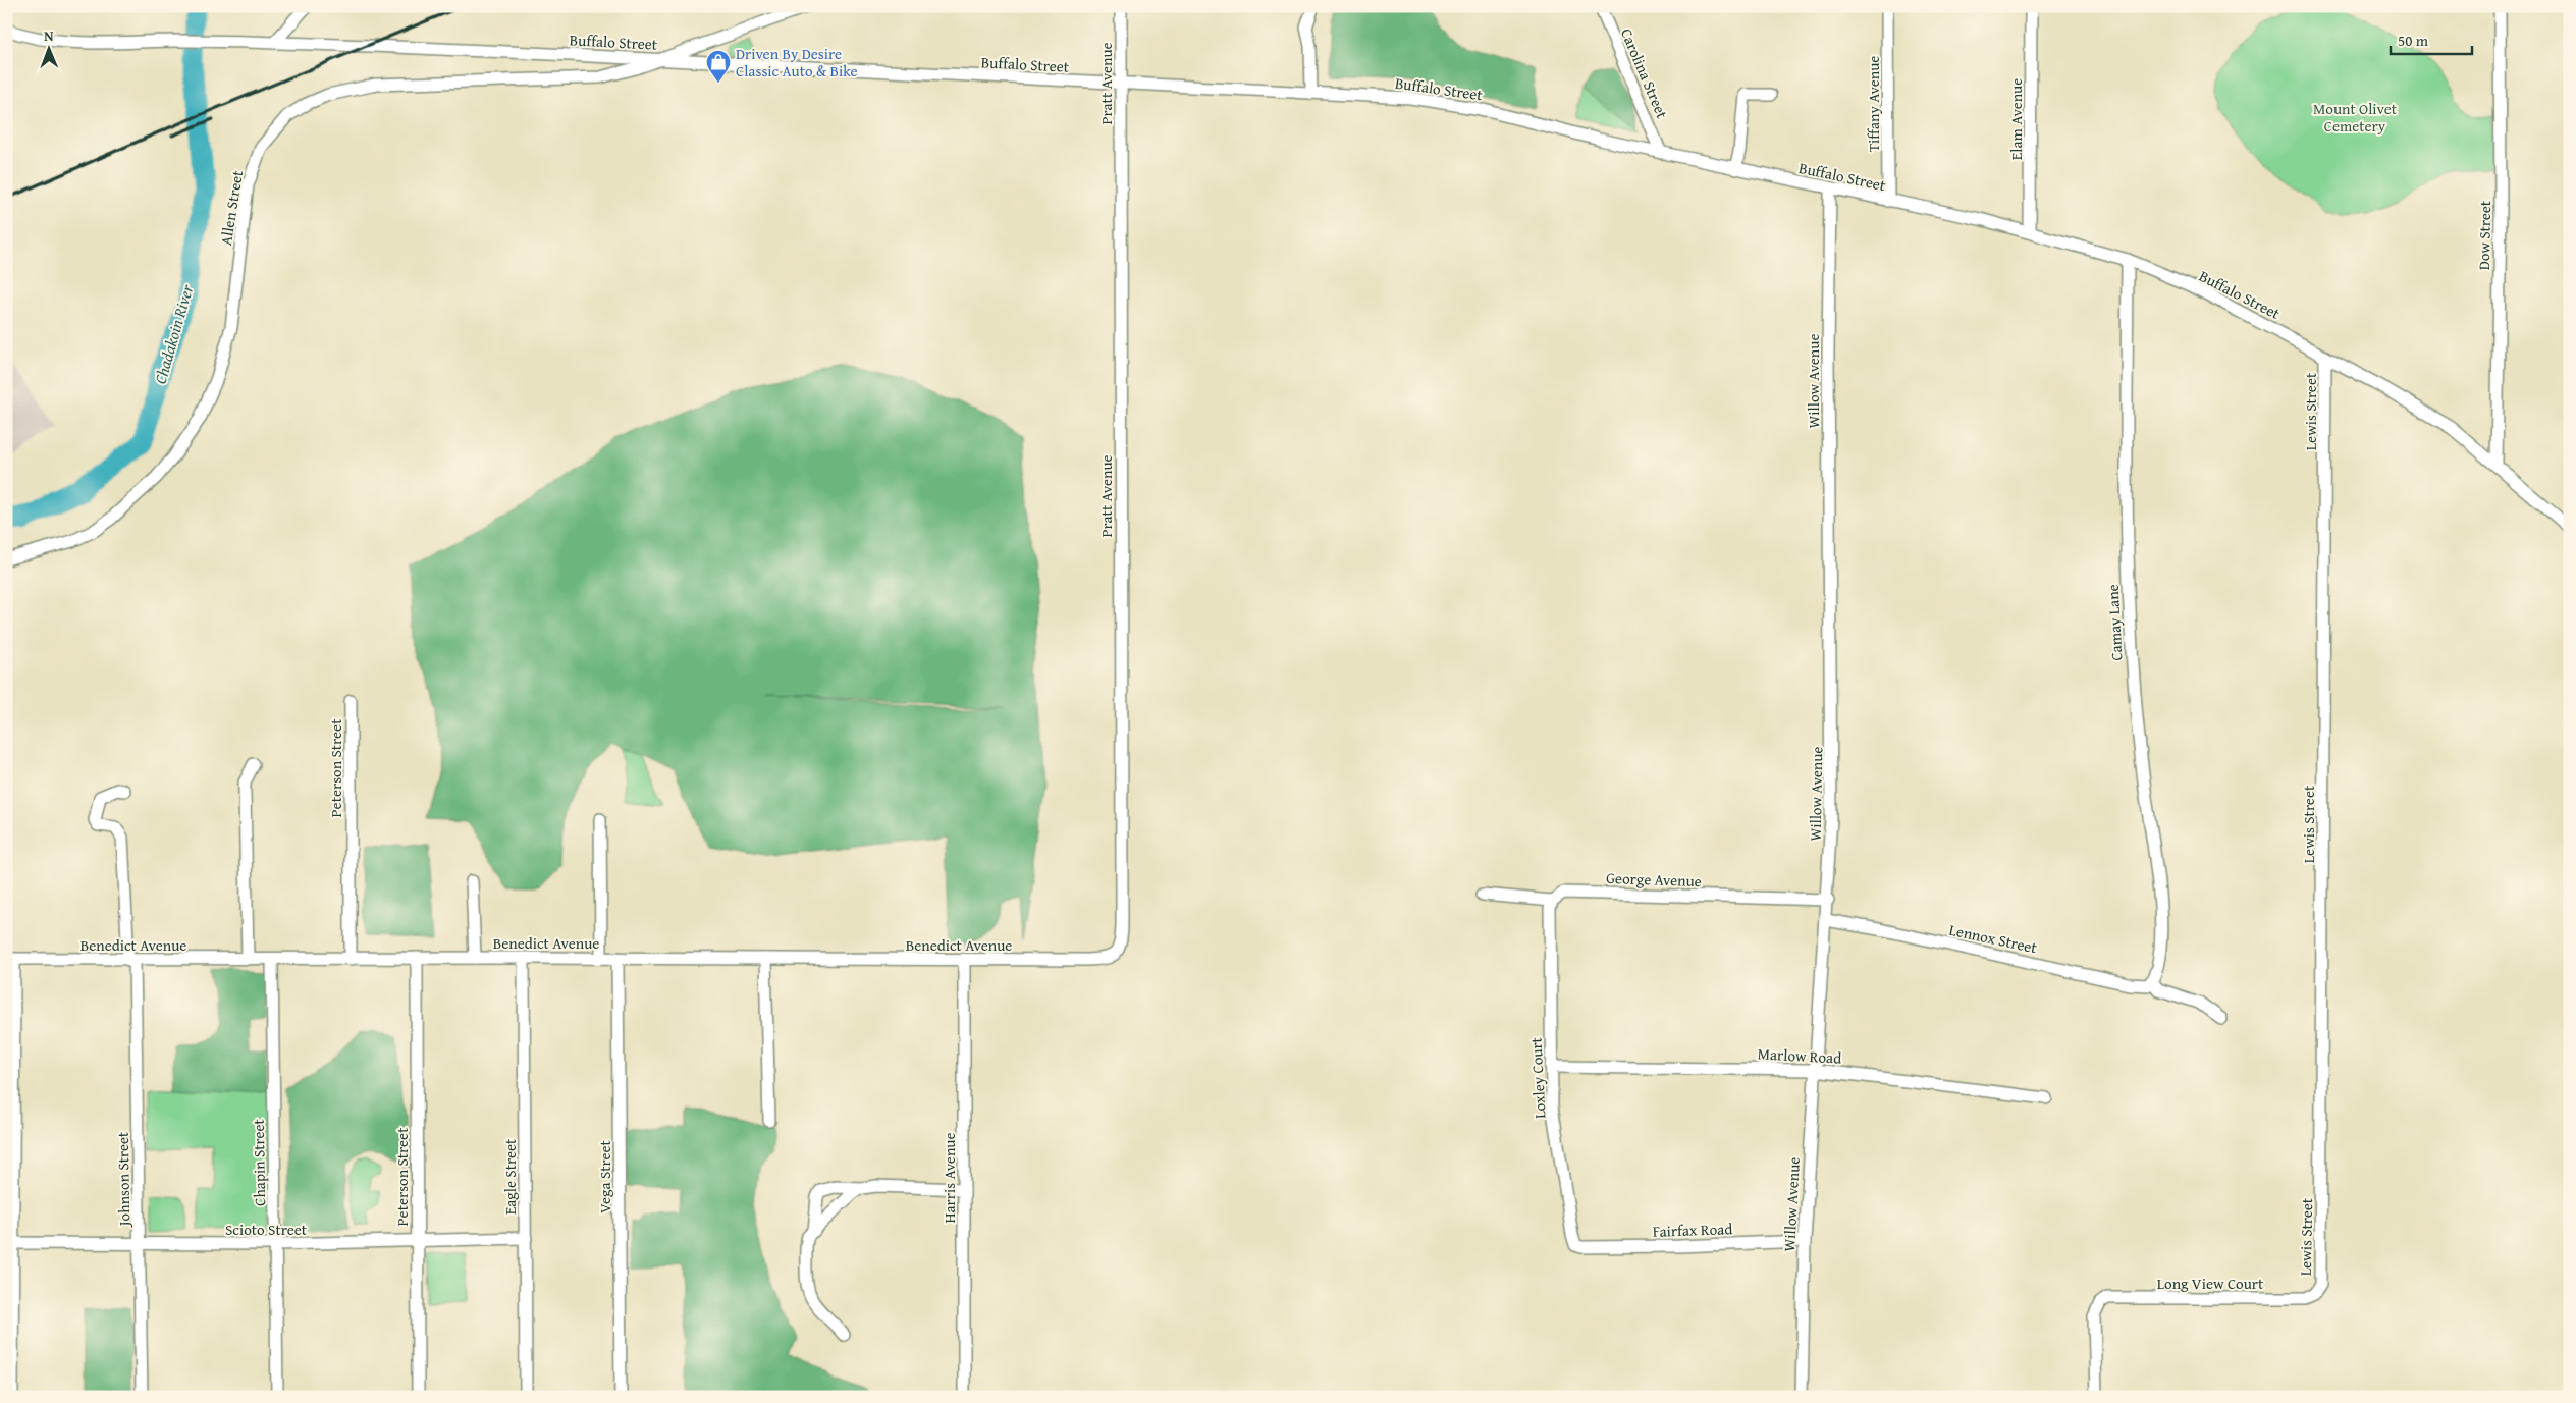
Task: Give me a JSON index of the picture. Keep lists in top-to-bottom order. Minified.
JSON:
{"streets":{"street":["Buffalo Street","Carolina Street","Pratt Avenue","Tiffany Avenue","Elam Avenue","Allen Street","Dow Street","Willow Avenue","Lewis Street","Camay Lane","Peterson Street","George Avenue","Lennox Street","Benedict Avenue","Marlow Road","Loxley Court","Chapin Street","Eagle Street","Vega Street","Harris Avenue","Johnson Street","Scioto Street","Fairfax Road","Long View Court"]},"crossings":[["Buffalo Street","Carolina Street"],["Buffalo Street","Pratt Avenue"],["Buffalo Street","Tiffany Avenue"],["Buffalo Street","Elam Avenue"],["Buffalo Street","Allen Street"],["Buffalo Street","Dow Street"],["Buffalo Street","Willow Avenue"],["Buffalo Street","Lewis Street"],["Buffalo Street","Camay Lane"],["Pratt Avenue","Benedict Avenue"],["Willow Avenue","George Avenue"],["Willow Avenue","Lennox Street"],["Willow Avenue","Marlow Road"],["Willow Avenue","Fairfax Road"],["Lewis Street","Long View Court"],["Camay Lane","Lennox Street"],["Peterson Street","Benedict Avenue"],["Peterson Street","Scioto Street"],["George Avenue","Loxley Court"],["Benedict Avenue","Chapin Street"],["Benedict Avenue","Eagle Street"],["Benedict Avenue","Vega Street"],["Benedict Avenue","Harris Avenue"],["Benedict Avenue","Johnson Street"],["Marlow Road","Loxley Court"],["Loxley Court","Fairfax Road"],["Chapin Street","Scioto Street"],["Eagle Street","Scioto Street"],["Johnson Street","Scioto Street"]],"water":["Chadakoin River"],"parks":["Mount Olivet Cemetery"],"places":{"shop":["Driven By Desire Classic Auto & Bike"]},"scale_bar":"50 m","north":"top"}
